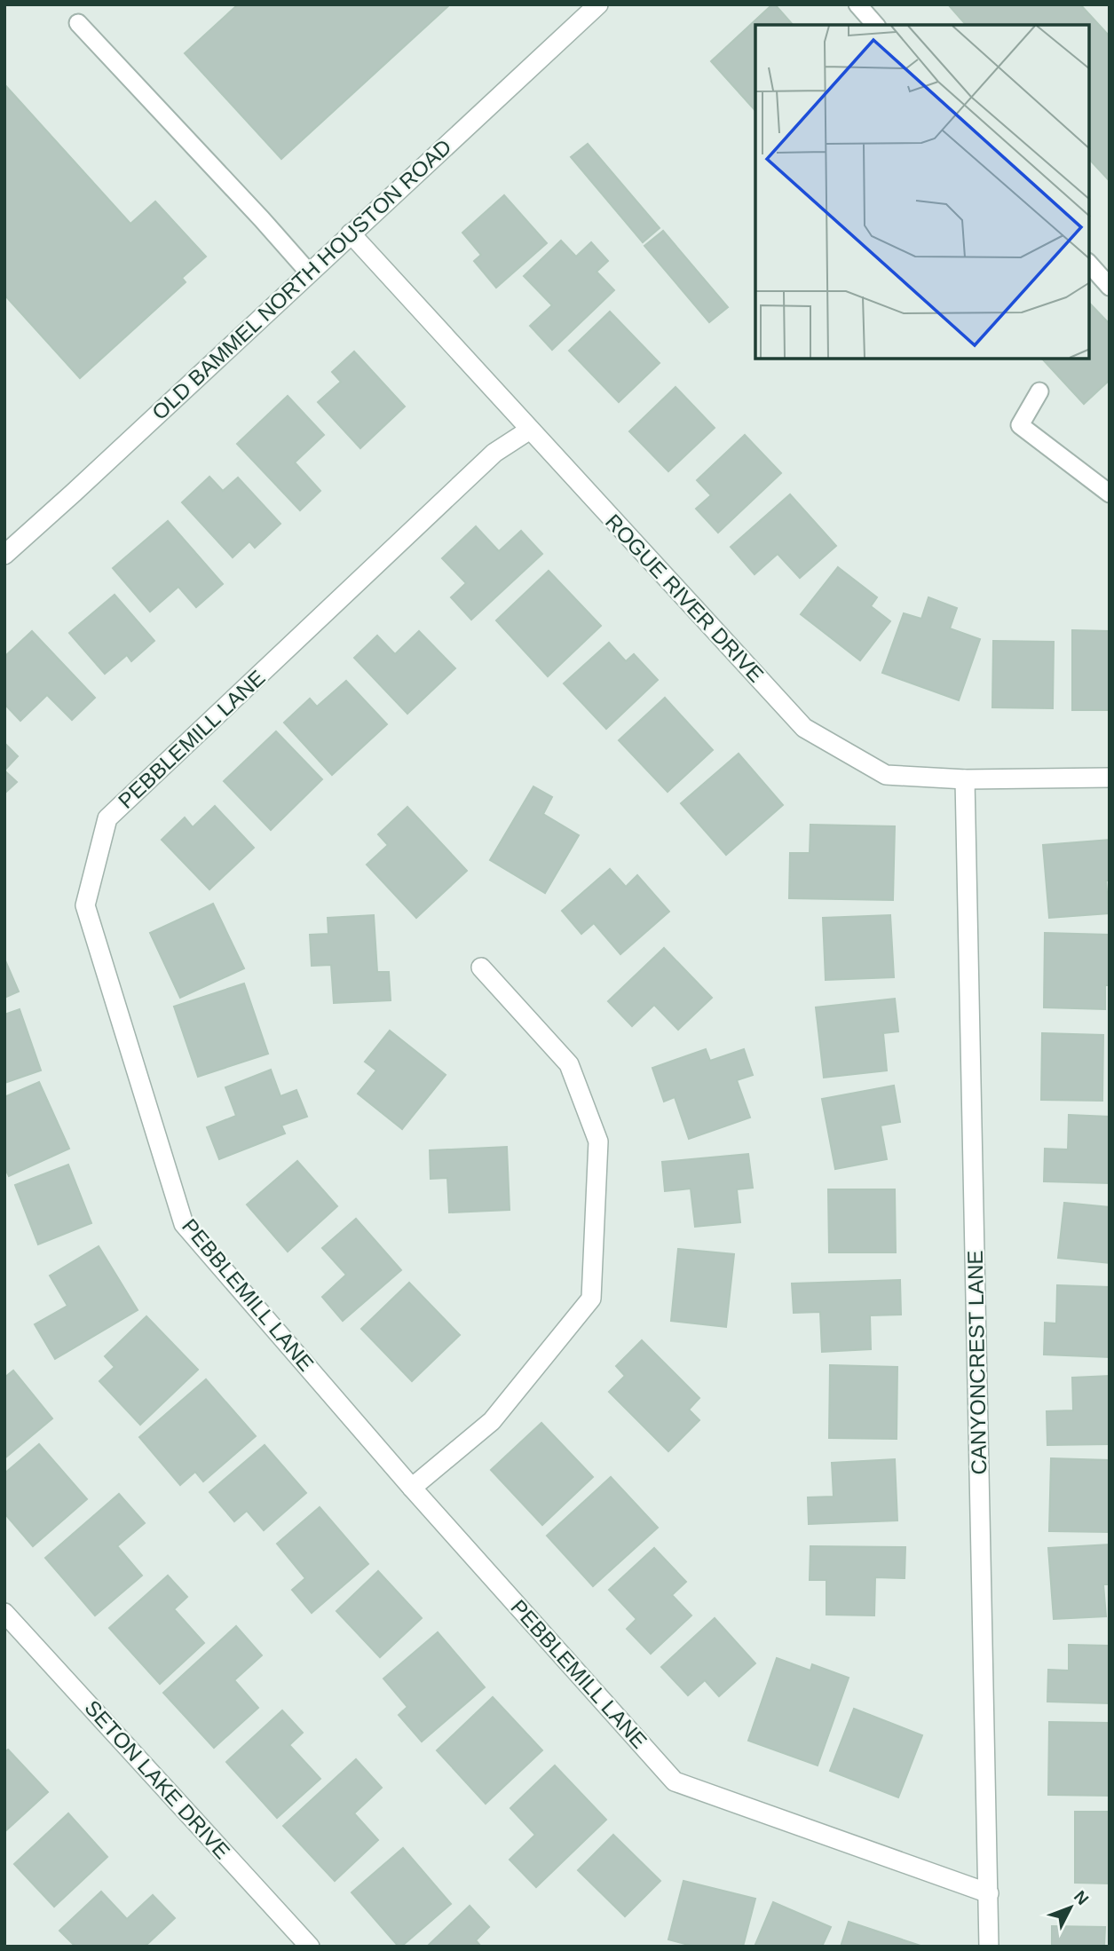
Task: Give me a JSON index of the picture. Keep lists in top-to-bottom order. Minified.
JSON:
{"streets":{"street":["OLD BAMMEL NORTH HOUSTON ROAD","ROGUE RIVER DRIVE","PEBBLEMILL LANE","CANYONCREST LANE","SETON LAKE DRIVE"]},"crossings":[["OLD BAMMEL NORTH HOUSTON ROAD","ROGUE RIVER DRIVE"],["ROGUE RIVER DRIVE","PEBBLEMILL LANE"],["ROGUE RIVER DRIVE","CANYONCREST LANE"],["PEBBLEMILL LANE","CANYONCREST LANE"]],"north":"top right"}
